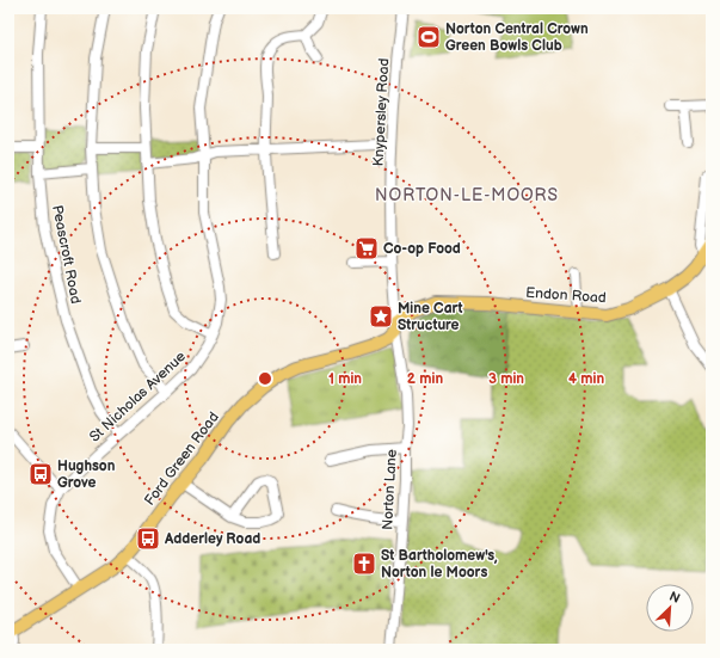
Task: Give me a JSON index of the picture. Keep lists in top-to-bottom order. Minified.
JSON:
{"streets":{"main road":["Endon Road","Ford Green Road"],"street":["Knypersley Road","Peascroft Road","St Nicholas Avenue","Norton Lane"]},"crossings":[["Knypersley Road","Endon Road"],["Knypersley Road","Ford Green Road"],["Knypersley Road","Norton Lane"],["Peascroft Road","St Nicholas Avenue"],["Endon Road","Ford Green Road"],["Endon Road","Norton Lane"],["St Nicholas Avenue","Ford Green Road"],["Ford Green Road","Norton Lane"]],"districts":["NORTON-LE-MOORS"],"places":{"sports":["Norton Central Crown Green Bowls Club"],"supermarket":["Co-op Food"],"place":["Mine Cart Structure"],"bus stop":["Hughson Grove","Adderley Road"],"church":["St Bartholomew's, Norton le Moors"]},"north":"top right","rings":["1 min","2 min","3 min","4 min"]}
